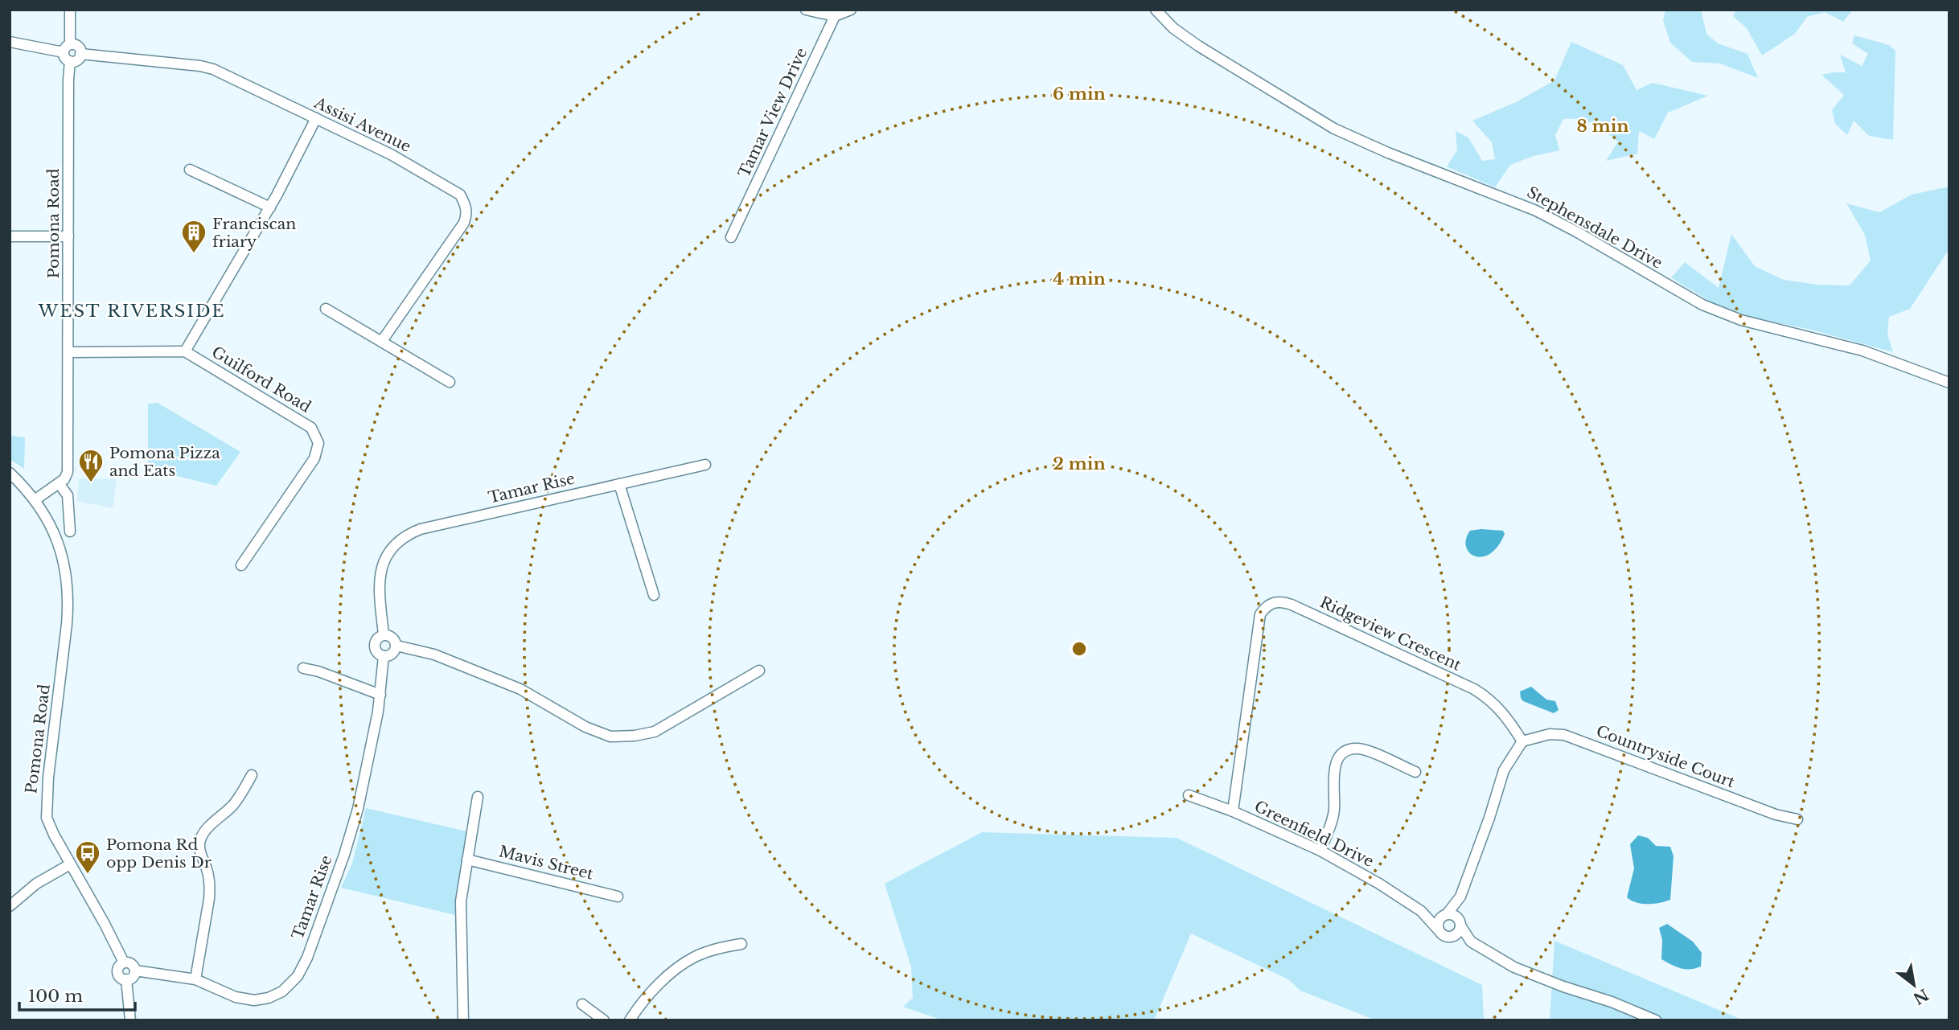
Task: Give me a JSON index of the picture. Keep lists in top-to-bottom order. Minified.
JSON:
{"streets":{"street":["Tamar View Drive","Assisi Avenue","Pomona Road","Stephensdale Drive","Guilford Road","Tamar Rise","Ridgeview Crescent","Countryside Court","Greenfield Drive","Mavis Street"]},"crossings":[["Assisi Avenue","Pomona Road"],["Pomona Road","Tamar Rise"],["Ridgeview Crescent","Countryside Court"],["Ridgeview Crescent","Greenfield Drive"]],"districts":["WEST RIVERSIDE"],"places":{"building":["Franciscan friary"],"restaurant":["Pomona Pizza and Eats"],"bus stop":["Pomona Rd opp Denis Dr"]},"scale_bar":"100 m","north":"bottom right","rings":["6 min","8 min","4 min","2 min"]}
